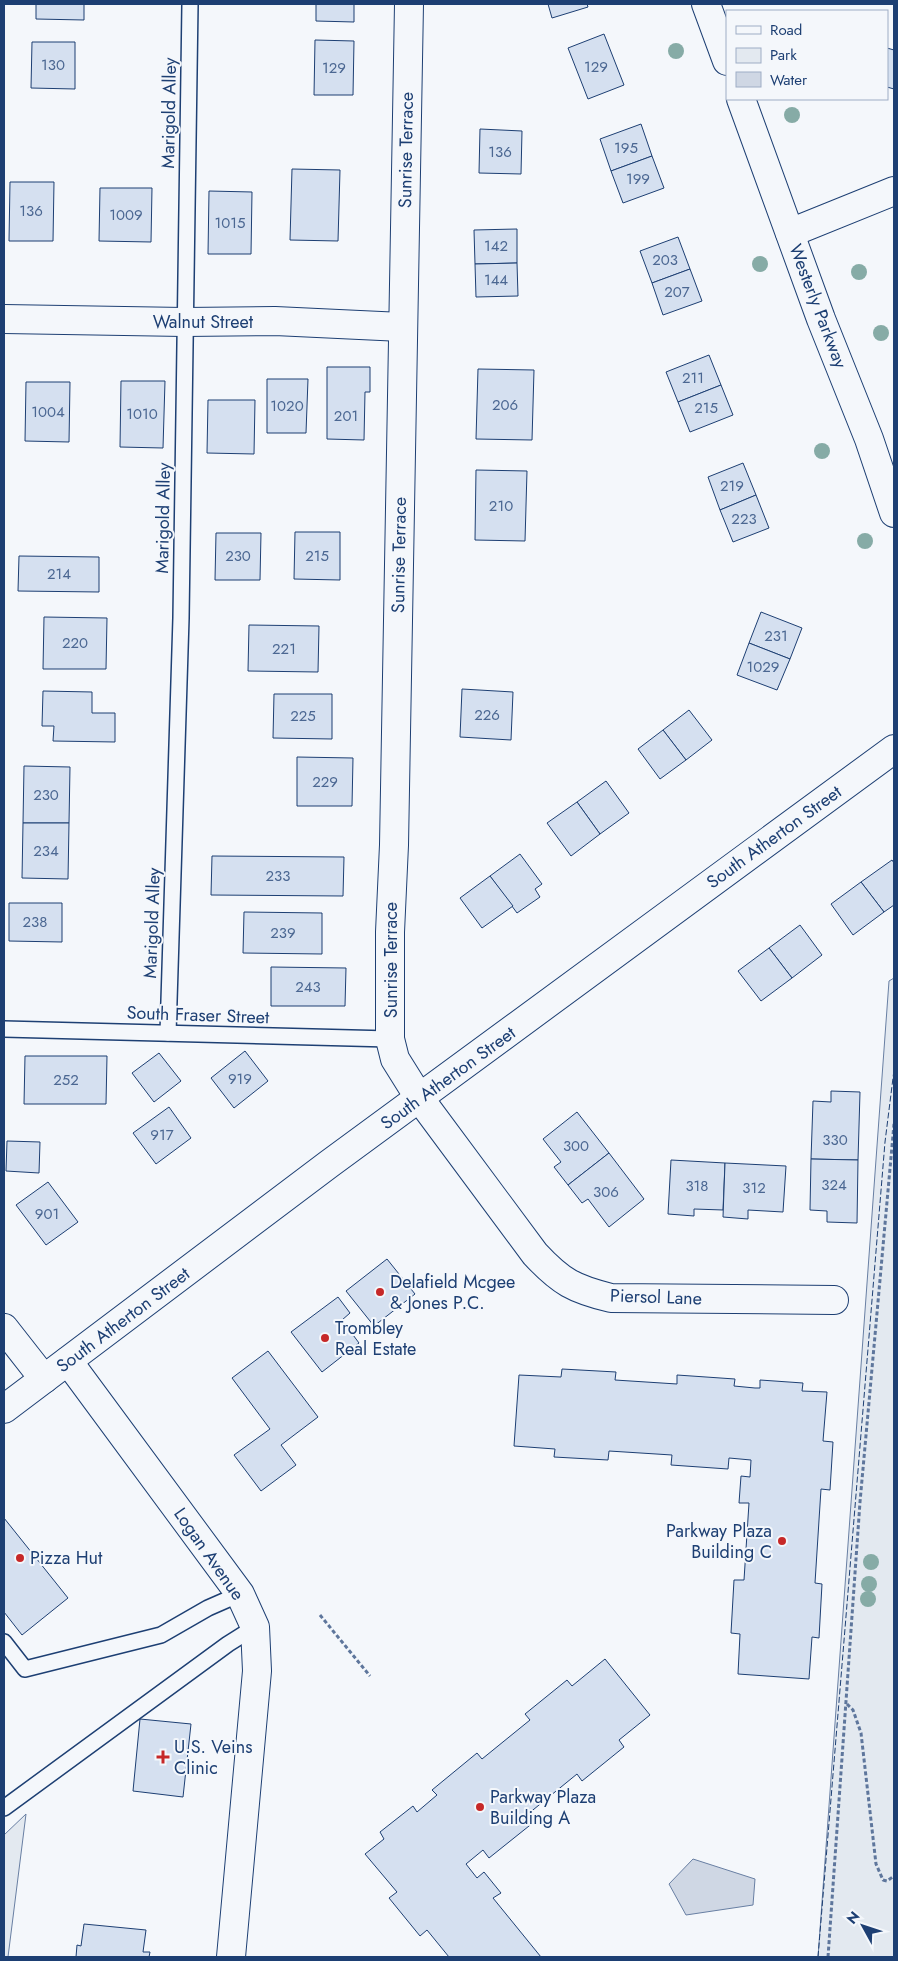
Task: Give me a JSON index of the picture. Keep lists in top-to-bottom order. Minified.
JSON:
{"streets":{"street":["Sunrise Terrace","Westerly Parkway","Walnut Street","South Atherton Street","Piersol Lane","Logan Avenue"],"lane":["Marigold Alley","South Fraser Street"]},"crossings":[["Marigold Alley","Walnut Street"],["Marigold Alley","South Fraser Street"],["Sunrise Terrace","Walnut Street"],["Sunrise Terrace","South Atherton Street"],["Sunrise Terrace","South Fraser Street"],["Sunrise Terrace","Piersol Lane"],["South Atherton Street","Piersol Lane"],["South Atherton Street","Logan Avenue"]],"places":{"other":["Delafield Mcgee & Jones P.C.","Trombley Real Estate","Parkway Plaza Building C","Pizza Hut","Parkway Plaza Building A"],"health":["U.S. Veins Clinic"]},"house_numbers":["130","129","129","195","136","199","136","1009","1015","142","203","144","207","211","206","1020","215","1004","1010","201","219","210","223","230","215","214","231","220","221","1029","226","225","229","230","234","233","238","239","243","919","252","917","330","300","324","318","312","306","901"],"legend":["Road","Park","Water"],"north":"top left"}
